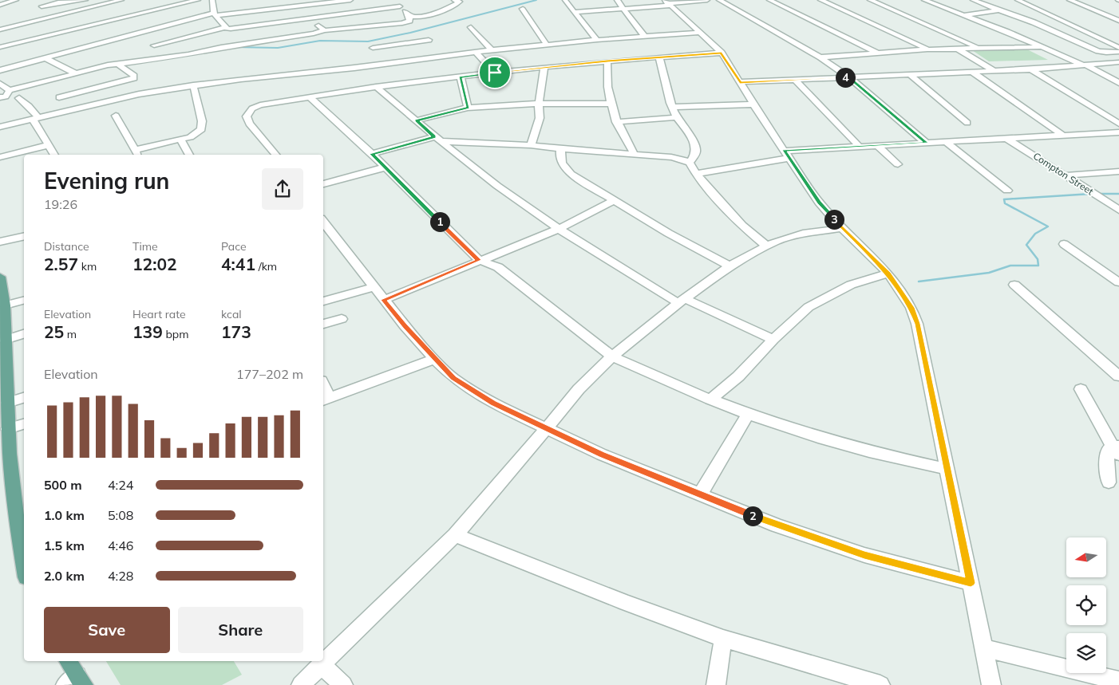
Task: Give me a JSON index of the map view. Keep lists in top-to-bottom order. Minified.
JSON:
{"streets":{"street":["Compton Street"]},"north":"left","page":{"pins":["4","3","1","2"],"heading":["Evening run","19:26"],"stats":[["Distance","2.57 km"],["Time","12:02"],["Pace","4:41 /km"],["Elevation","25 m"],["Heart rate","139 bpm"],["kcal","173"]],"chart":["Elevation","177–202 m"],"list":[{"name":"500 m","note":"4:24"},{"name":"1.0 km","note":"5:08"},{"name":"1.5 km","note":"4:46"},{"name":"2.0 km","note":"4:28"}],"buttons":["Save","Share"]}}
